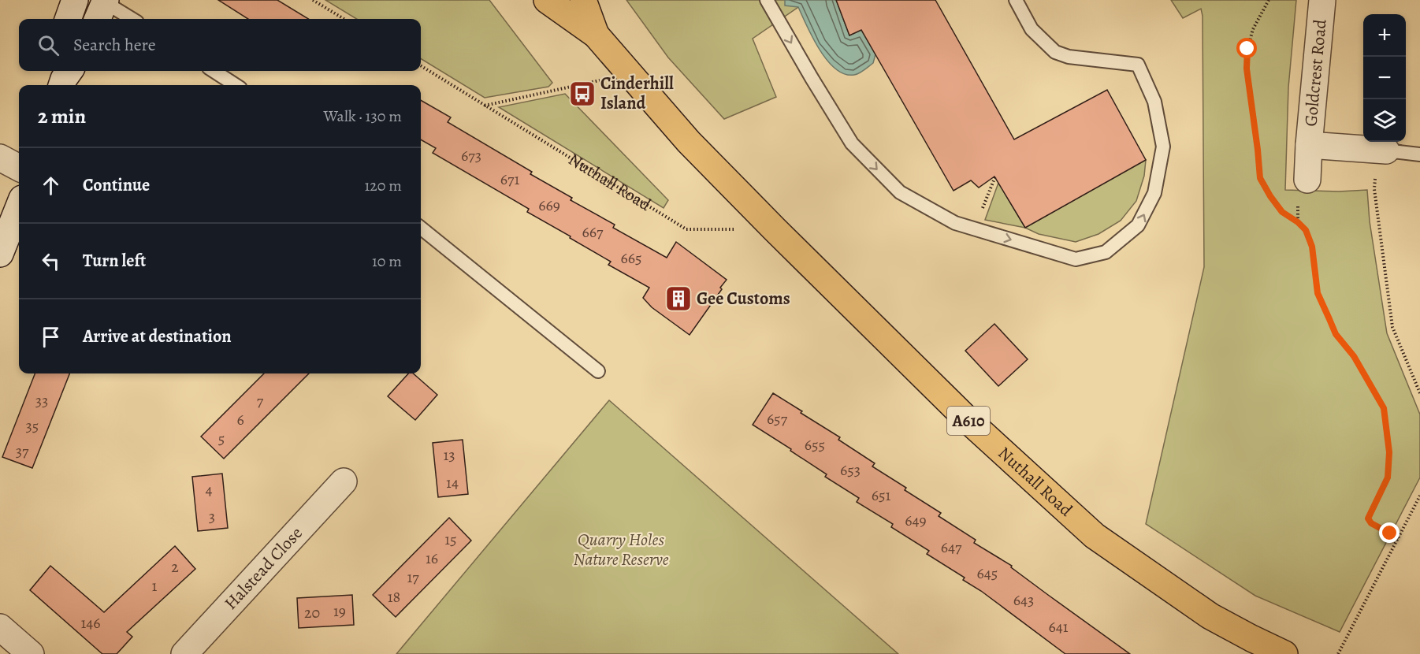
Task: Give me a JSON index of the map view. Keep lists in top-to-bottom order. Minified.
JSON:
{"streets":{"highway":["Nuthall Road","A610"],"street":["Goldcrest Road","Halstead Close"]},"crossings":[["Nuthall Road","A610"]],"parks":["Quarry Holes Nature Reserve"],"places":{"bus stop":["Cinderhill Island"],"building":["Gee Customs"]},"house_numbers":["673","671","669","667","665","33","7","657","6","35","5","655","37","13","653","14","4","651","3","649","15","647","16","2","645","17","1","18","643","19","20","146","641"],"page":{"map_buttons":["+","−"],"search":"Search here","heading":["2 min","Walk · 130 m"],"list":[["Continue","120 m"],["Turn left","10 m"],"Arrive at destination"]}}
